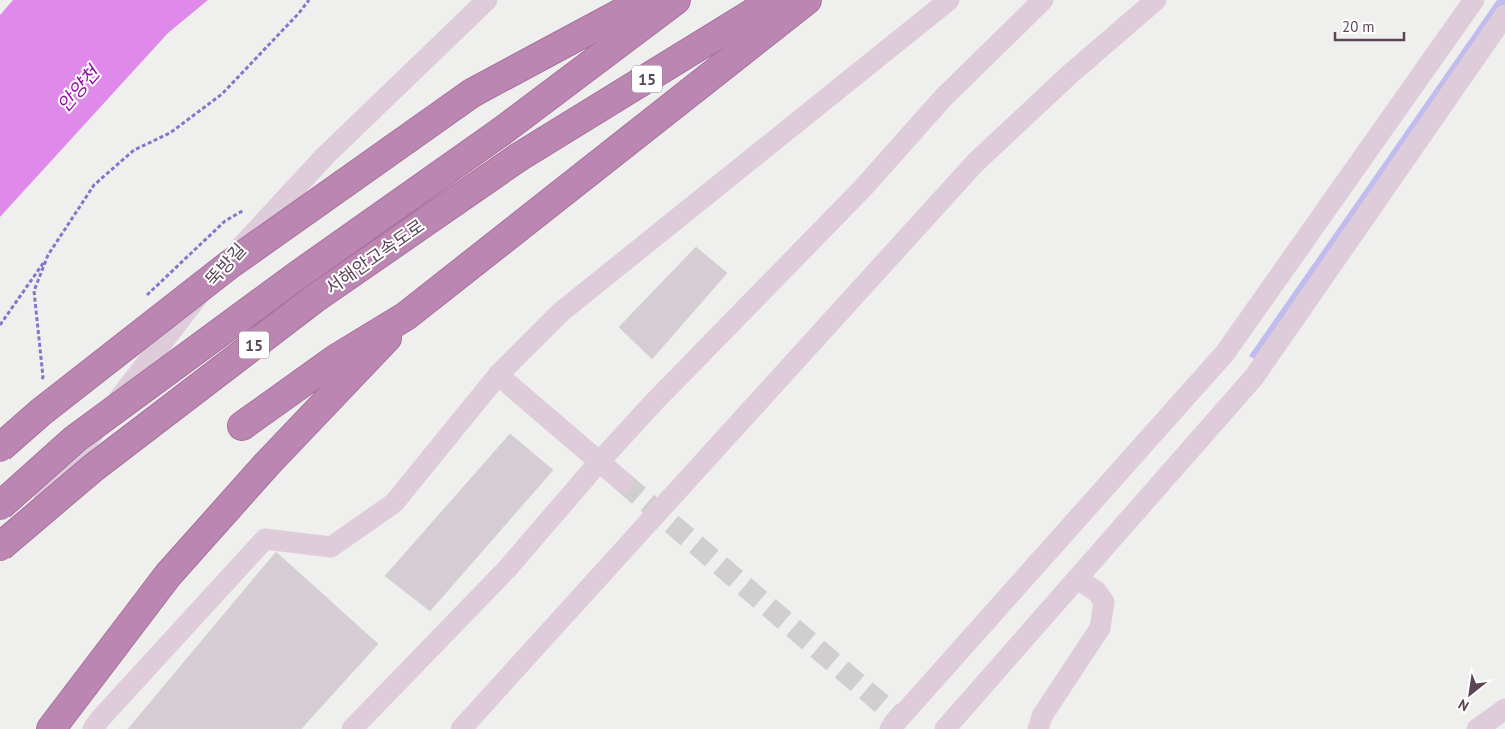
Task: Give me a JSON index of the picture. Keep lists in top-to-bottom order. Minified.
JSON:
{"streets":{"highway":["15","서해안고속도로"],"street":["뚝방길"]},"water":["안양천"],"scale_bar":"20 m","north":"bottom left"}
